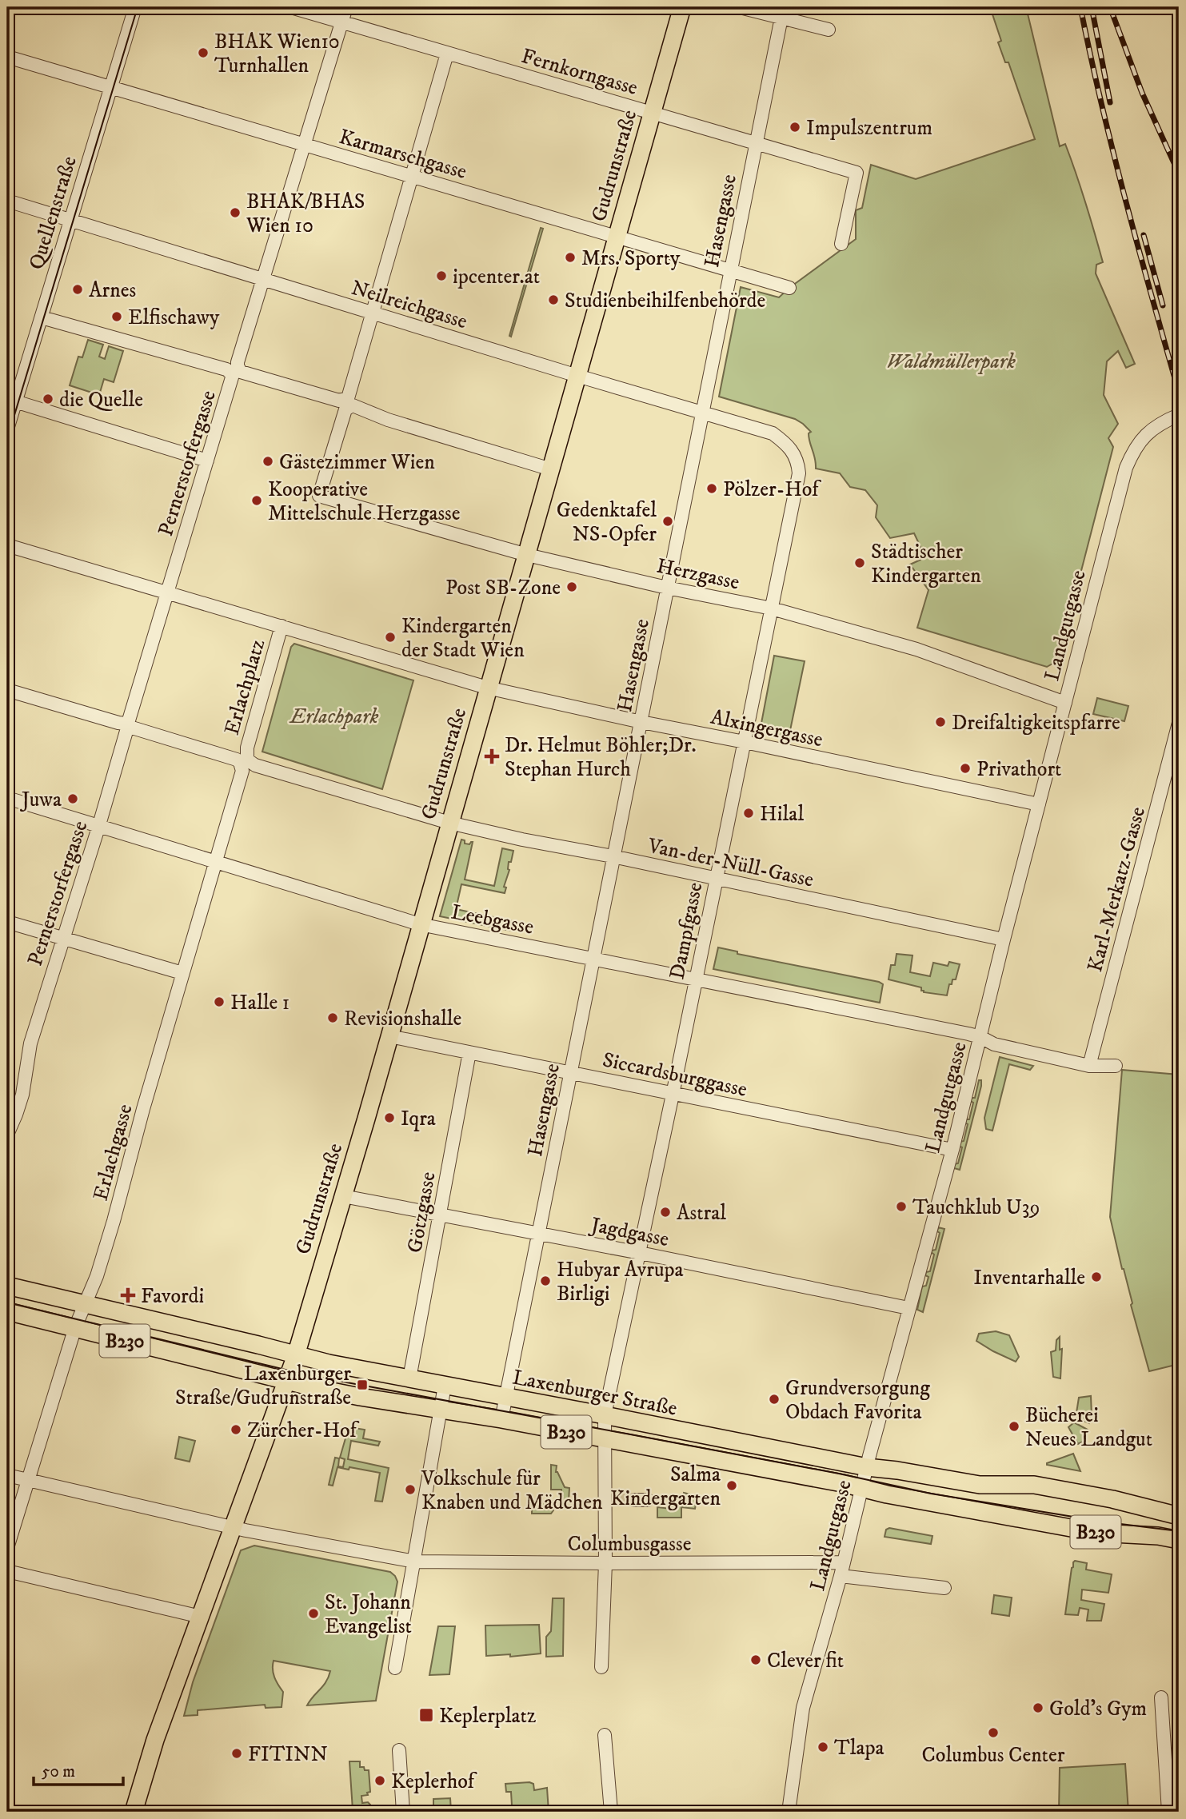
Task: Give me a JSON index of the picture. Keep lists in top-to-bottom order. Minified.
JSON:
{"streets":{"main road":["Gudrunstraße","B230","Laxenburger Straße"],"street":["Fernkorngasse","Karmarschgasse","Quellenstraße","Hasengasse","Neilreichgasse","Pernerstorfergasse","Herzgasse","Landgutgasse","Erlachplatz","Alxingergasse","Van-der-Nüll-Gasse","Karl-Merkatz-Gasse","Leebgasse","Dampfgasse","Siccardsburggasse","Erlachgasse","Götzgasse","Jagdgasse","Columbusgasse"]},"crossings":[["Fernkorngasse","Gudrunstraße"],["Fernkorngasse","Hasengasse"],["Fernkorngasse","Pernerstorfergasse"],["Karmarschgasse","Gudrunstraße"],["Karmarschgasse","Quellenstraße"],["Karmarschgasse","Hasengasse"],["Karmarschgasse","Pernerstorfergasse"],["Gudrunstraße","Neilreichgasse"],["Gudrunstraße","Herzgasse"],["Gudrunstraße","Erlachplatz"],["Gudrunstraße","Alxingergasse"],["Gudrunstraße","Van-der-Nüll-Gasse"],["Gudrunstraße","Leebgasse"],["Gudrunstraße","Siccardsburggasse"],["Gudrunstraße","Jagdgasse"],["Gudrunstraße","Laxenburger Straße"],["Quellenstraße","Neilreichgasse"],["Hasengasse","Neilreichgasse"],["Hasengasse","Herzgasse"],["Hasengasse","Alxingergasse"],["Hasengasse","Van-der-Nüll-Gasse"],["Hasengasse","Leebgasse"],["Hasengasse","Siccardsburggasse"],["Hasengasse","Jagdgasse"],["Hasengasse","Laxenburger Straße"],["Neilreichgasse","Pernerstorfergasse"],["Neilreichgasse","Dampfgasse"],["Pernerstorfergasse","Leebgasse"],["Pernerstorfergasse","Erlachgasse"],["Herzgasse","Landgutgasse"],["Herzgasse","Dampfgasse"],["Landgutgasse","Alxingergasse"],["Landgutgasse","Van-der-Nüll-Gasse"],["Landgutgasse","Leebgasse"],["Landgutgasse","Siccardsburggasse"],["Landgutgasse","Jagdgasse"],["Landgutgasse","Laxenburger Straße"],["Landgutgasse","Columbusgasse"],["Erlachplatz","Alxingergasse"],["Erlachplatz","Van-der-Nüll-Gasse"],["Alxingergasse","Dampfgasse"],["Van-der-Nüll-Gasse","Dampfgasse"],["Karl-Merkatz-Gasse","Leebgasse"],["Leebgasse","Dampfgasse"],["Leebgasse","Erlachgasse"],["Dampfgasse","Siccardsburggasse"],["Dampfgasse","Jagdgasse"],["Dampfgasse","Laxenburger Straße"],["Dampfgasse","Columbusgasse"],["Siccardsburggasse","Götzgasse"],["Erlachgasse","Laxenburger Straße"],["Götzgasse","Jagdgasse"],["Götzgasse","Laxenburger Straße"]],"parks":["Waldmüllerpark","Erlachpark"],"places":{"other":["BHAK Wien10 Turnhallen","Impulszentrum","BHAK/BHAS Wien 10","Mrs. Sporty","ipcenter.at","Arnes","Studienbeihilfenbehörde","Elfischawy","die Quelle","Gästezimmer Wien","Pölzer-Hof","Kooperative Mittelschule Herzgasse","Gedenktafel NS-Opfer","Städtischer Kindergarten","Post SB-Zone","Kindergarten der Stadt Wien","Dreifaltigkeitspfarre","Privathort","Juwa","Hilal","Halle 1","Revisionshalle","Iqra","Tauchklub U39","Astral","Inventarhalle","Hubyar Avrupa Birligi","Grundversorgung Obdach Favorita","Bücherei Neues Landgut","Zürcher-Hof","Salma Kindergarten","Volkschule für Knaben und Mädchen","St. Johann Evangelist","Clever fit","Gold’s Gym","Columbus Center","Tlapa","FITINN","Keplerhof"],"health":["Dr. Helmut Böhler;Dr. Stephan Hurch","Favordi"],"transit":["Laxenburger Straße/Gudrunstraße","Keplerplatz"]},"scale_bar":"50 m"}
